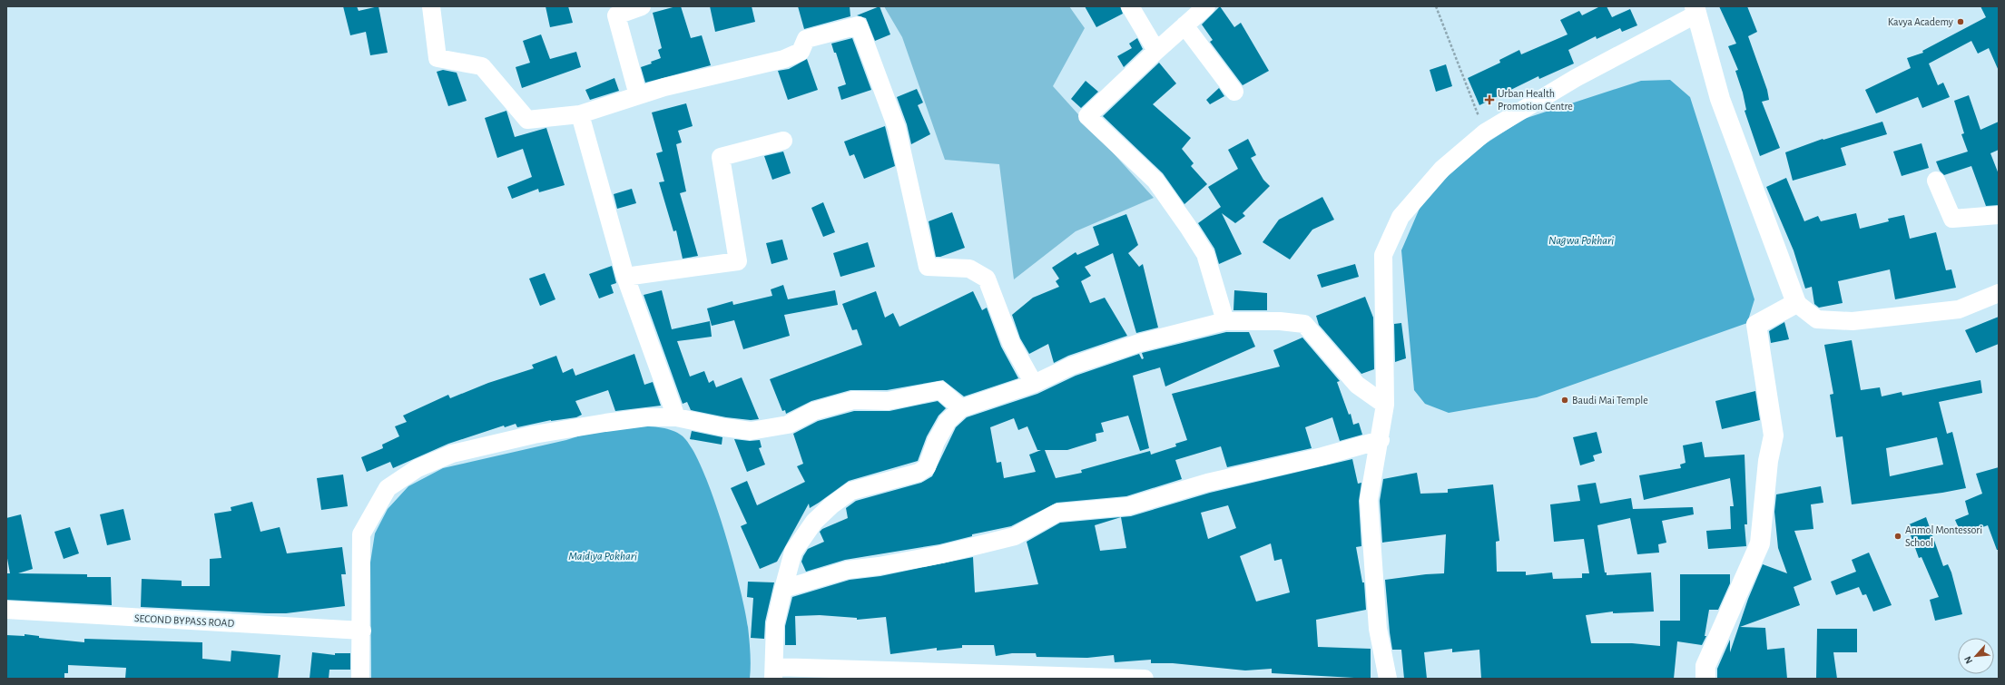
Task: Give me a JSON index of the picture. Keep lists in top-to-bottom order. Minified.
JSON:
{"streets":{"street":["SECOND BYPASS ROAD"]},"water":["Nagwa Pokhari","Maidiya Pokhari"],"places":{"other":["Kavya Academy","Baudi Mai Temple","Anmol Montessori School"],"health":["Urban Health Promotion Centre"]},"north":"bottom left"}
